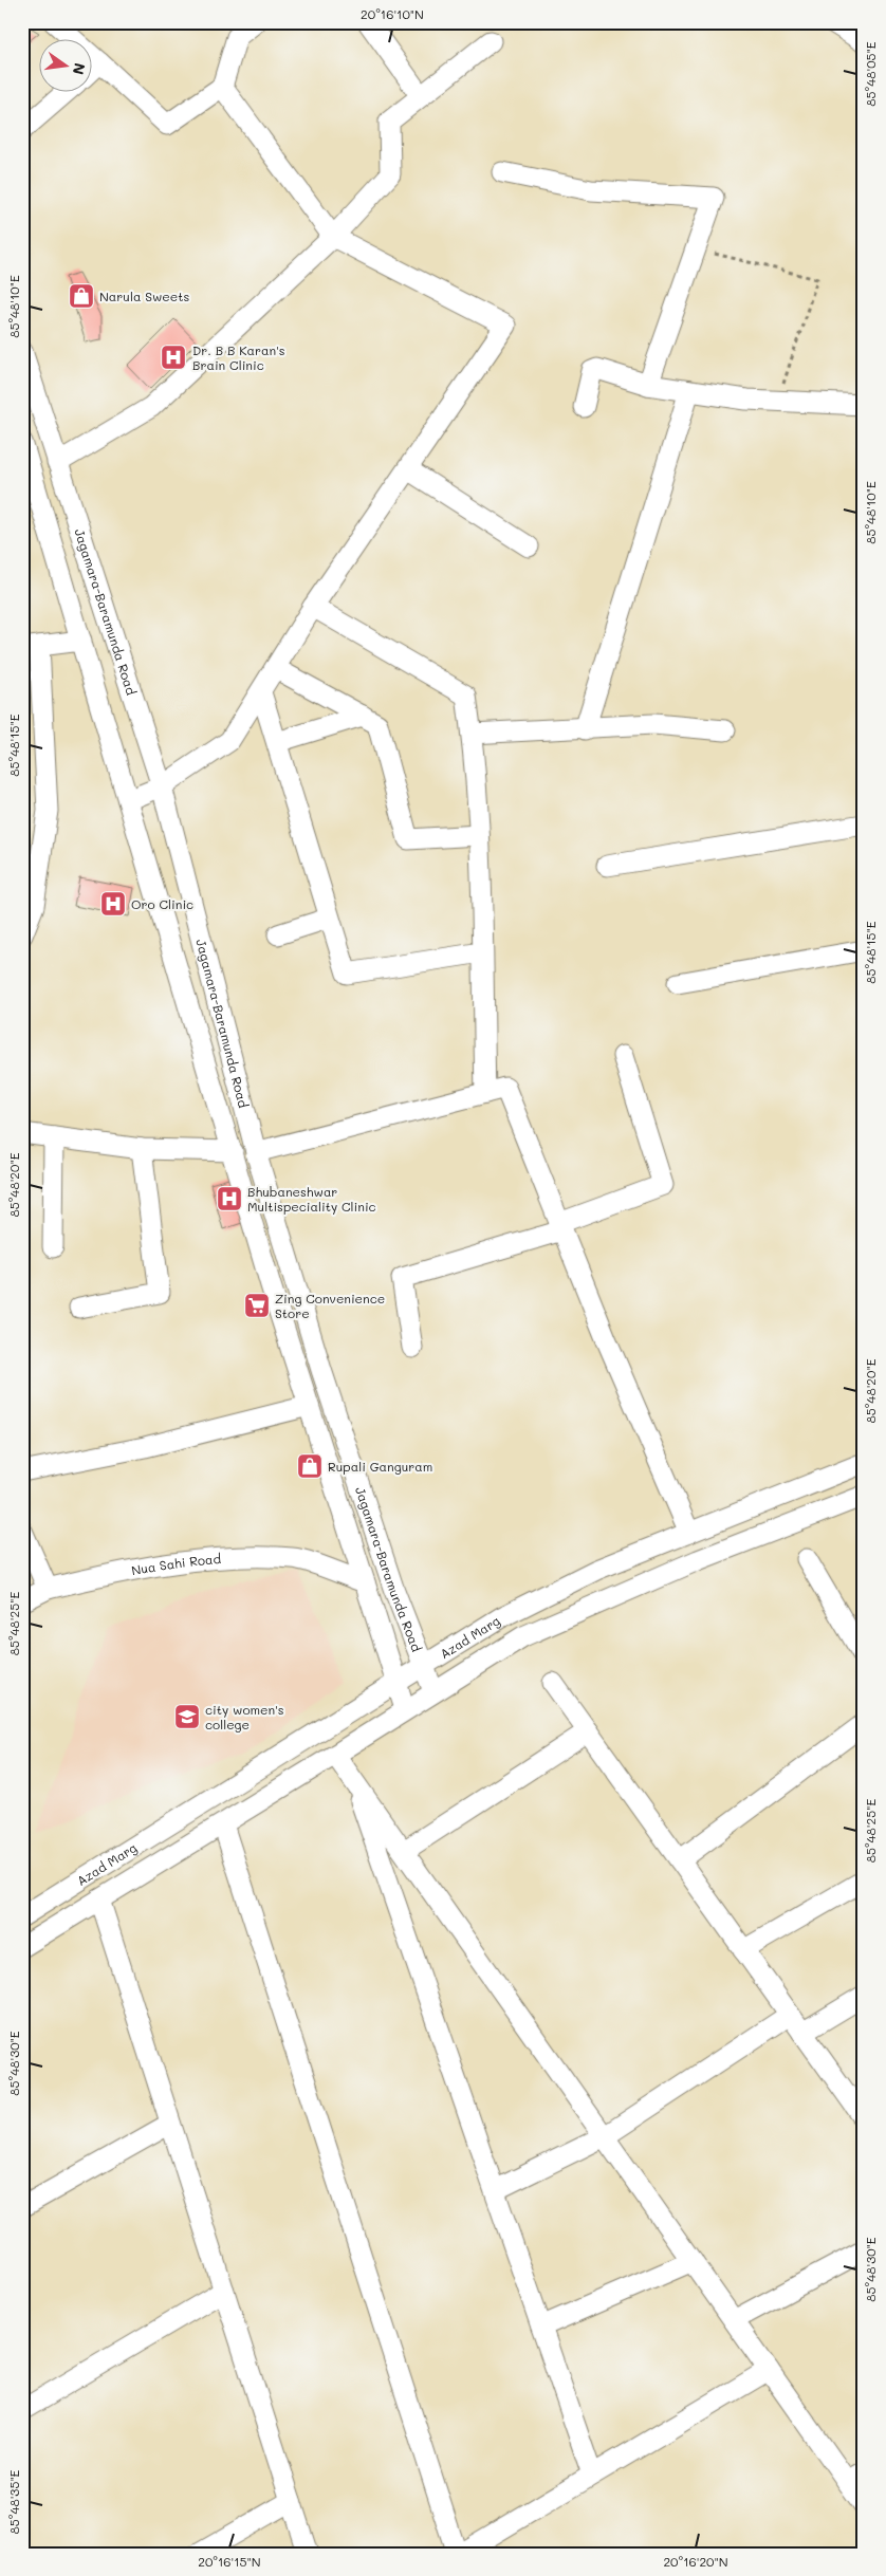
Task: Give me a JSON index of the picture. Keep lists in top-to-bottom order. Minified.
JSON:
{"streets":{"street":["Jagamara-Baramunda Road","Nua Sahi Road","Azad Marg"]},"crossings":[["Jagamara-Baramunda Road","Nua Sahi Road"],["Jagamara-Baramunda Road","Azad Marg"]],"places":{"shop":["Narula Sweets","Rupali Ganguram"],"hospital":["Dr. B B Karan's Brain Clinic","Oro Clinic","Bhubaneshwar Multispeciality Clinic"],"supermarket":["Zing Convenience Store"],"school or university":["city women's college"]},"north":"right","coordinates":["20°16'10\"N","85°48'05\"E","85°48'10\"E","85°48'15\"E","85°48'20\"E","85°48'25\"E","85°48'30\"E","85°48'35\"E","20°16'15\"N","20°16'20\"N"]}
